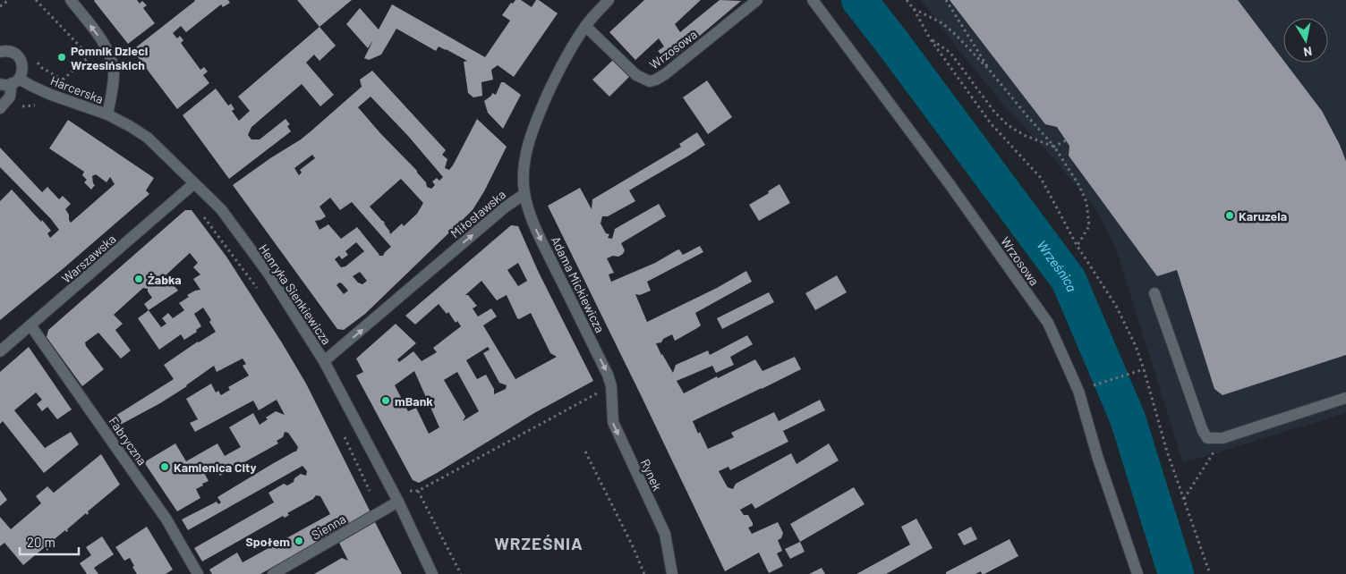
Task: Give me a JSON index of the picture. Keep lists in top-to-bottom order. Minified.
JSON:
{"streets":{"street":["Wrzosowa","Harcerska","Miłosławska","Warszawska","Adama Mickiewicza","Henryka Sienkiewicza","Fabryczna","Rynek","Sienna"]},"crossings":[["Wrzosowa","Miłosławska"],["Harcerska","Henryka Sienkiewicza"],["Miłosławska","Adama Mickiewicza"],["Miłosławska","Henryka Sienkiewicza"],["Warszawska","Henryka Sienkiewicza"],["Warszawska","Fabryczna"],["Adama Mickiewicza","Rynek"],["Henryka Sienkiewicza","Sienna"]],"one_way":["Harcerska","Miłosławska","Adama Mickiewicza","Rynek"],"districts":["WRZEŚNIA"],"water":["Wrześnica"],"places":["Pomnik Dzieci Wrzesińskich","Karuzela","Żabka","mBank","Kamienica City","Społem"],"scale_bar":"20 m","north":"bottom"}
